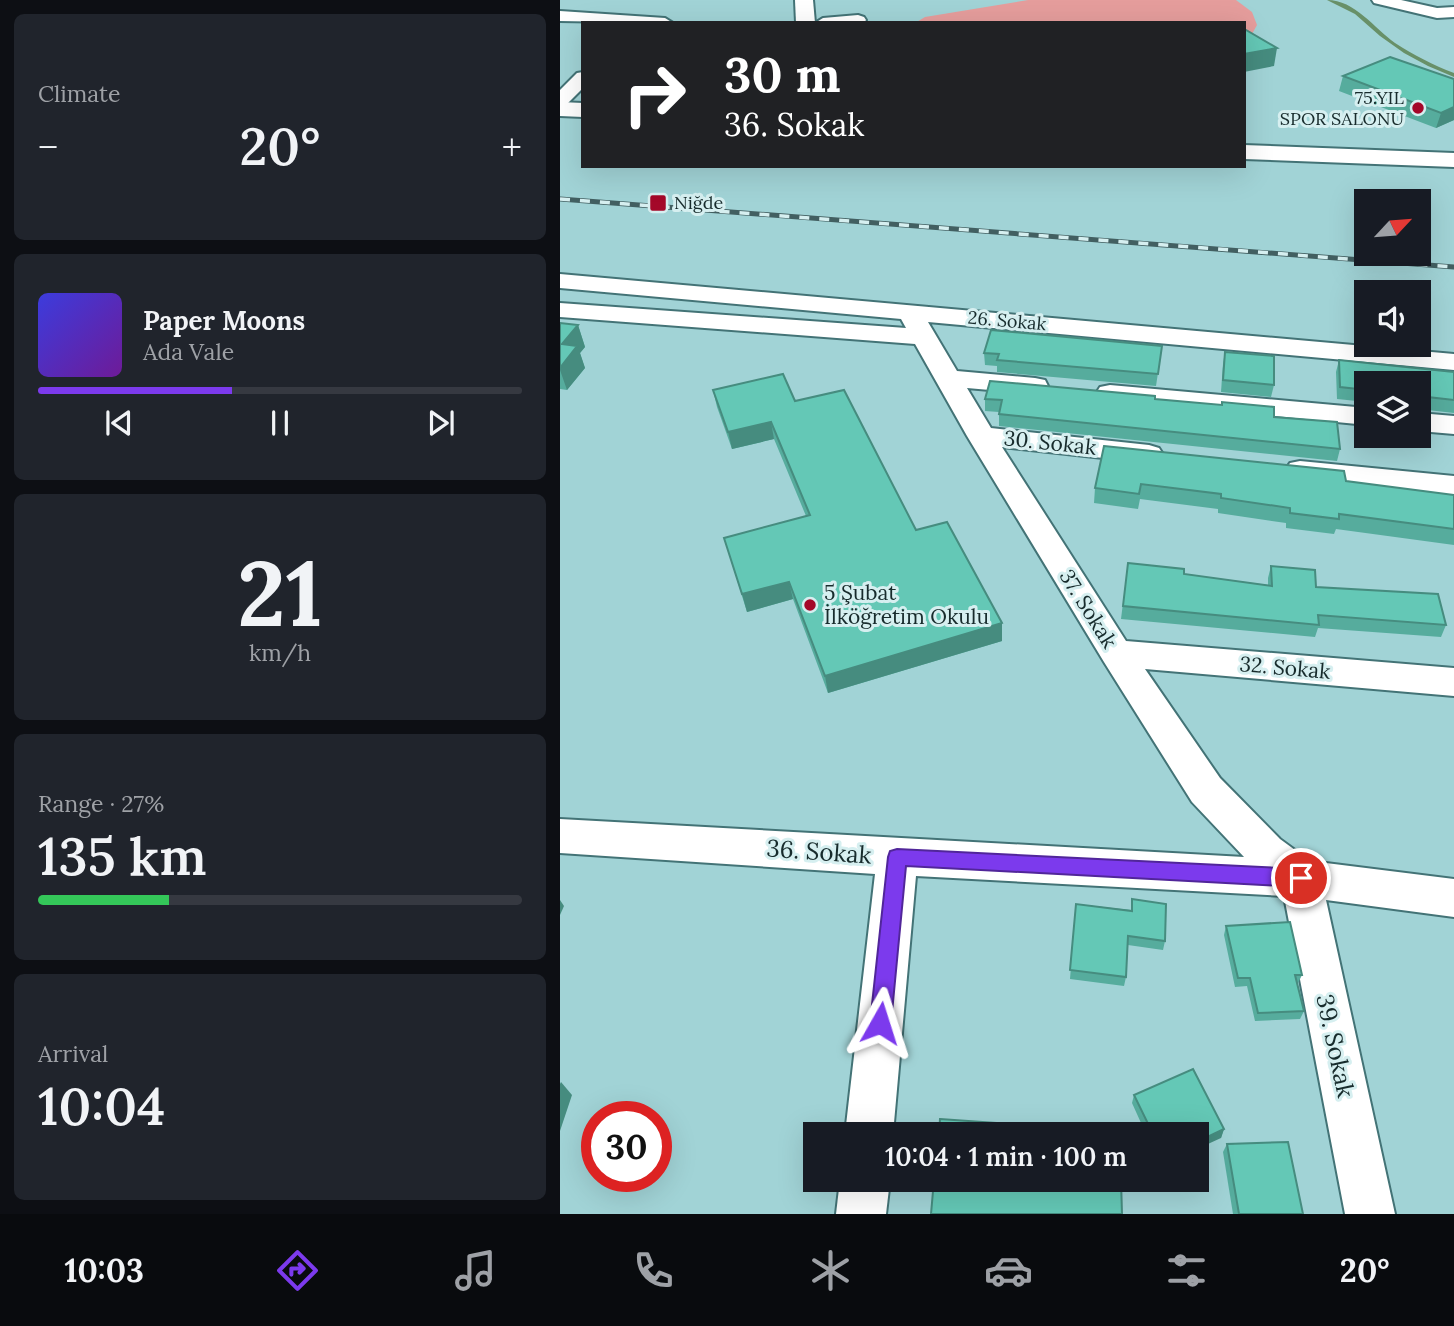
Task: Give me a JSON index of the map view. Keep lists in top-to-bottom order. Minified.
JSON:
{"streets":{"street":["26. Sokak","30. Sokak","37. Sokak","32. Sokak","36. Sokak","39. Sokak"]},"crossings":[["26. Sokak","37. Sokak"],["30. Sokak","37. Sokak"],["37. Sokak","32. Sokak"],["37. Sokak","36. Sokak"],["37. Sokak","39. Sokak"],["36. Sokak","39. Sokak"]],"places":{"other":["75.YIL SPOR SALONU","5 Şubat İlköğretim Okulu"],"transit":["Niğde"]},"north":"top right","page":{"tile":["Climate",["21","km/h"],["Range · 27%","135 km"],["Arrival","10:04"]],"turn":["30 m","36. Sokak"],"heat":["−","20°","+"],"song":["Paper Moons","Ada Vale"],"limit":"30","trip":"10:04 · 1 min · 100 m","tabs":["10:03","20°"]}}
